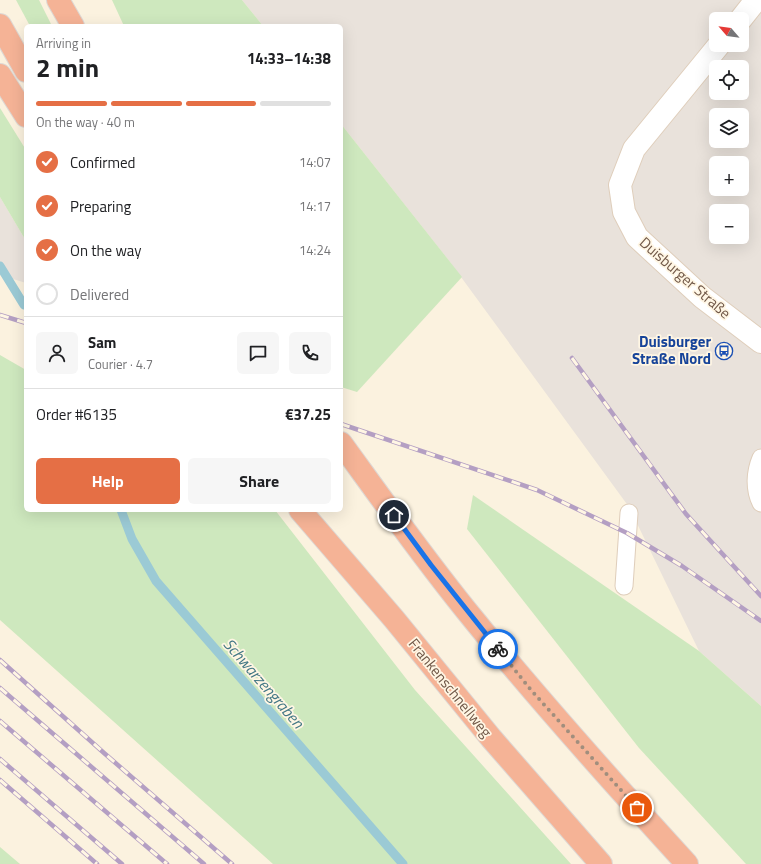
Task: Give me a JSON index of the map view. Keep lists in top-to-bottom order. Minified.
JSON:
{"streets":{"highway":["Frankenschnellweg"],"street":["Duisburger Straße"]},"water":["Schwarzengraben"],"places":{"bus stop":["Duisburger Straße Nord"]},"north":"top left","page":{"map_buttons":["+","−"],"heading":["2 min","Arriving in","14:33–14:38"],"panel":["Sam","Courier · 4.7","Order #6135","€37.25"],"bar":"On the way · 40 m","list":[["Confirmed","14:07"],["Preparing","14:17"],["On the way","14:24"],"Delivered"],"buttons":["Help","Share"]}}
